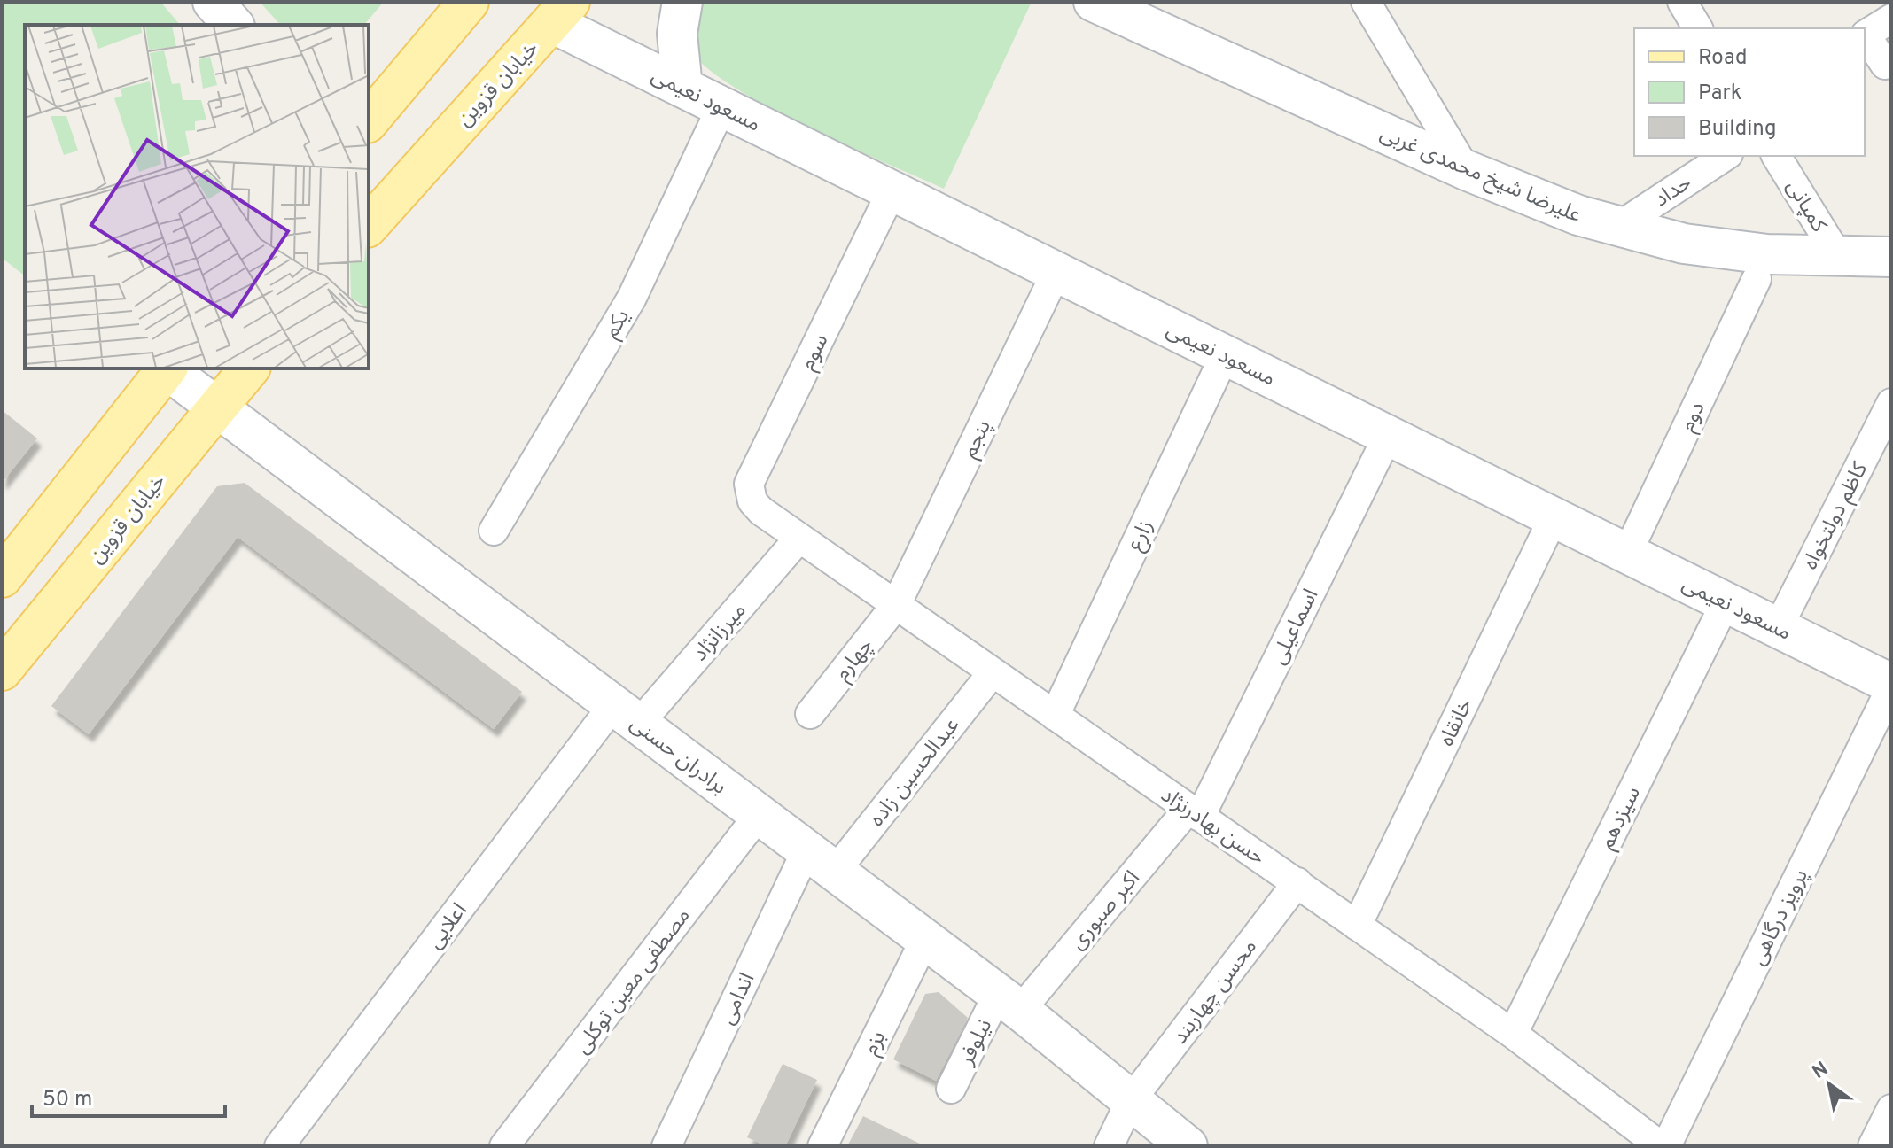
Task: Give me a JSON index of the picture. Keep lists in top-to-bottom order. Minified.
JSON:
{"streets":{"main road":["خیابان قزوین","مسعود نعیمی","علیرضا شیخ محمدی غربی","برادران حسنی"],"street":["حداد","کمپانی","یکم","سوم","دوم","پنجم","کاظم دولتخواه","زارع","اسماعیلی","ميرزانژاد","چهارم","خانقاه","عبدالحسین زاده","سیزدهم","حسن بهادرنژاد","اکبر صبوری","پرویز درگاهی","اعلایی","مصطفی معین توکلی","محسن چهاربند","اندامی","نیلوفر","بزم"]},"crossings":[["خیابان قزوین","مسعود نعیمی"],["خیابان قزوین","برادران حسنی"],["مسعود نعیمی","یکم"],["مسعود نعیمی","سوم"],["مسعود نعیمی","دوم"],["مسعود نعیمی","پنجم"],["مسعود نعیمی","کاظم دولتخواه"],["مسعود نعیمی","زارع"],["مسعود نعیمی","اسماعیلی"],["مسعود نعیمی","خانقاه"],["مسعود نعیمی","سیزدهم"],["مسعود نعیمی","پرویز درگاهی"],["علیرضا شیخ محمدی غربی","حداد"],["علیرضا شیخ محمدی غربی","کمپانی"],["سوم","حسن بهادرنژاد"],["پنجم","چهارم"],["پنجم","حسن بهادرنژاد"],["زارع","حسن بهادرنژاد"],["اسماعیلی","حسن بهادرنژاد"],["اسماعیلی","اکبر صبوری"],["ميرزانژاد","برادران حسنی"],["ميرزانژاد","حسن بهادرنژاد"],["ميرزانژاد","اعلایی"],["چهارم","حسن بهادرنژاد"],["خانقاه","حسن بهادرنژاد"],["برادران حسنی","عبدالحسین زاده"],["برادران حسنی","اکبر صبوری"],["برادران حسنی","اعلایی"],["برادران حسنی","مصطفی معین توکلی"],["برادران حسنی","محسن چهاربند"],["برادران حسنی","اندامی"],["برادران حسنی","نیلوفر"],["برادران حسنی","بزم"],["عبدالحسین زاده","حسن بهادرنژاد"],["عبدالحسین زاده","اندامی"],["سیزدهم","حسن بهادرنژاد"],["حسن بهادرنژاد","اکبر صبوری"],["حسن بهادرنژاد","پرویز درگاهی"],["حسن بهادرنژاد","محسن چهاربند"],["اکبر صبوری","نیلوفر"]],"legend":["Road","Park","Building"],"scale_bar":"50 m","north":"top left"}
